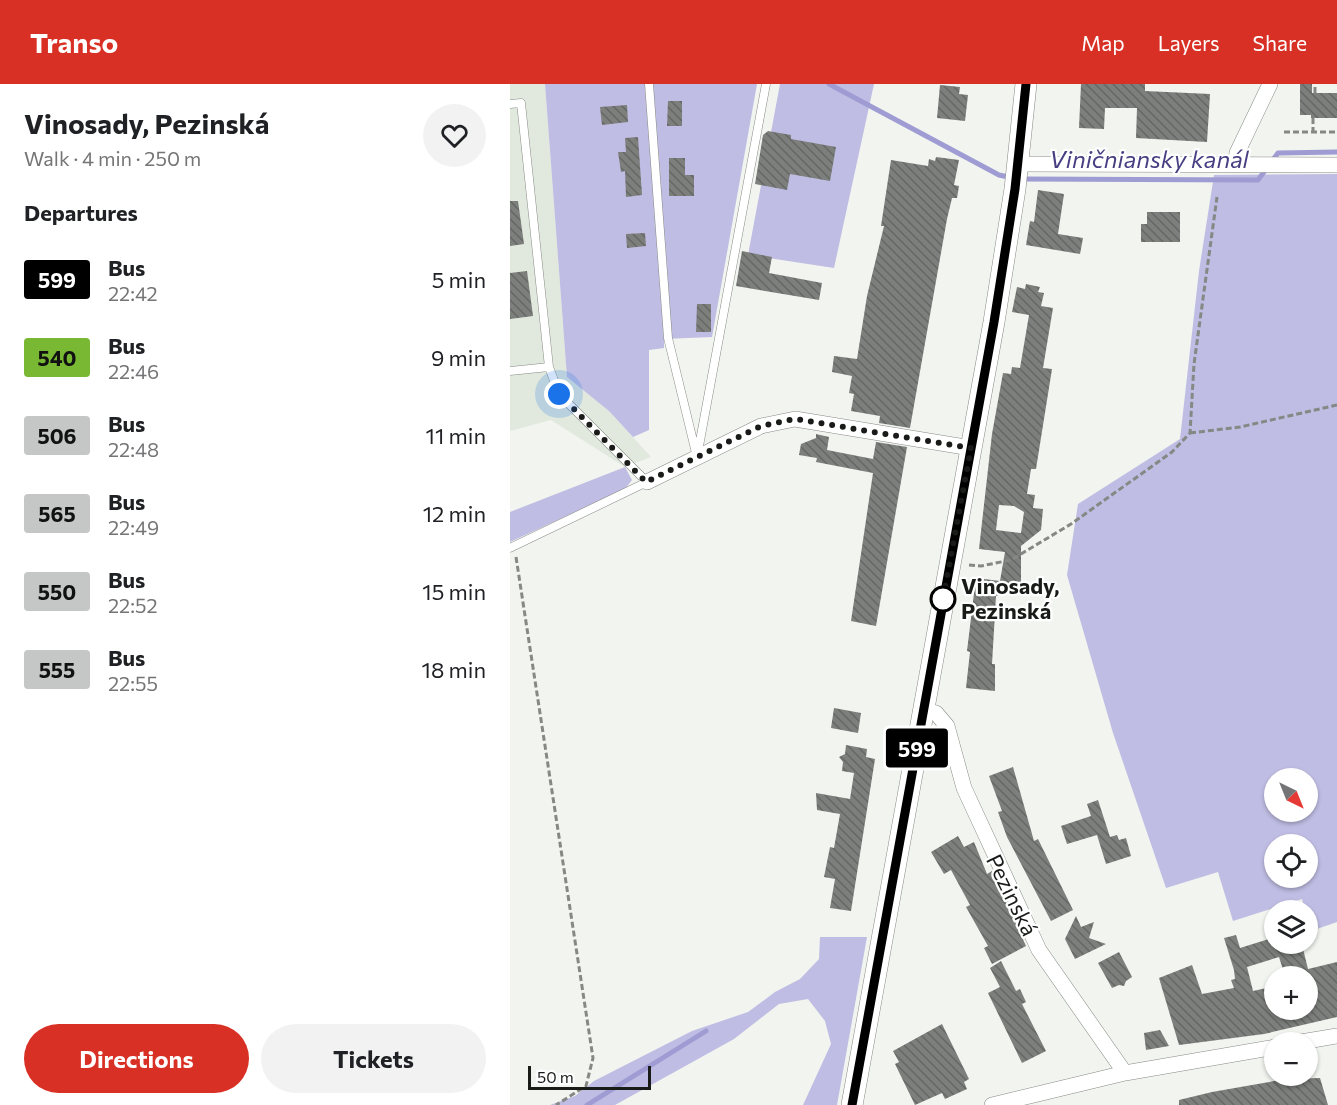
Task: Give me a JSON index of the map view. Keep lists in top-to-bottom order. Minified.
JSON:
{"streets":{"street":["Pezinská"]},"water":["Viničniansky kanál"],"places":["Vinosady, Pezinská"],"lines":["bus line 599"],"scale_bar":"50 m","north":"bottom right","page":{"header":"Transo","nav":["Map","Layers","Share"],"heading":[["Vinosady, Pezinská","Walk · 4 min · 250 m"],"Departures"],"on_map":"599","list":[{"mark":"599","name":"Bus","note":"22:42","value":"5 min"},{"mark":"540","name":"Bus","note":"22:46","value":"9 min"},{"mark":"506","name":"Bus","note":"22:48","value":"11 min"},{"mark":"565","name":"Bus","note":"22:49","value":"12 min"},{"mark":"550","name":"Bus","note":"22:52","value":"15 min"},{"mark":"555","name":"Bus","note":"22:55","value":"18 min"}],"map_buttons":["+","−"],"buttons":["Directions","Tickets"],"scale":"50 m"}}
